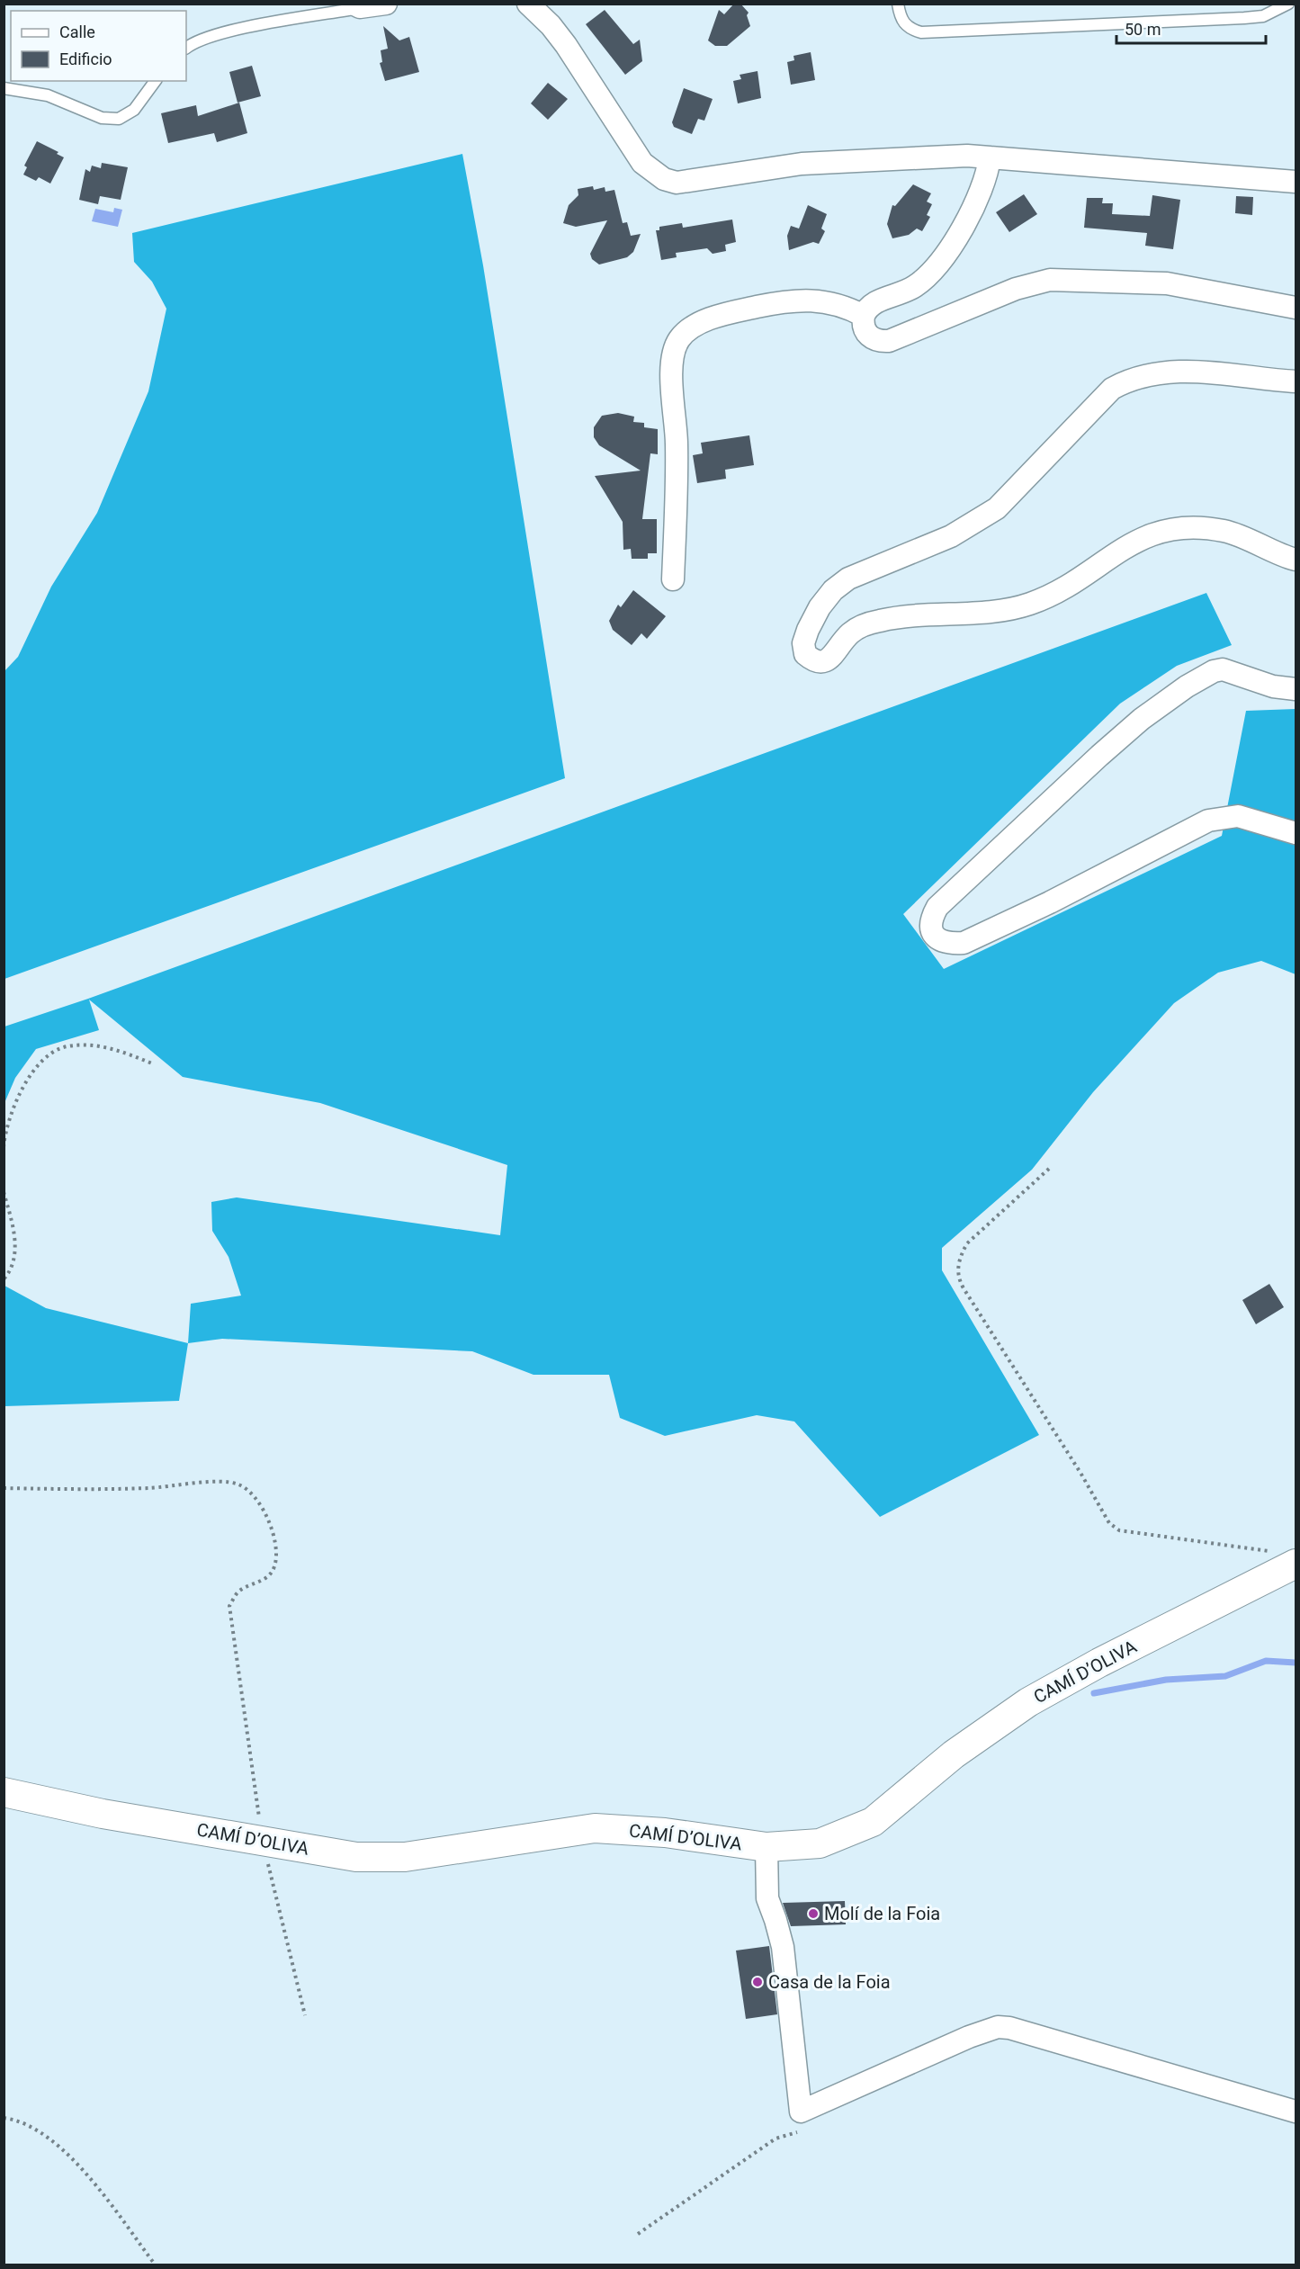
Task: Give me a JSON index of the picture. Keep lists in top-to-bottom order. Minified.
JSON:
{"streets":{"street":["CAMÍ D’OLIVA"]},"places":["Molí de la Foia","Casa de la Foia"],"legend":["Calle","Edificio"],"scale_bar":"50 m"}
